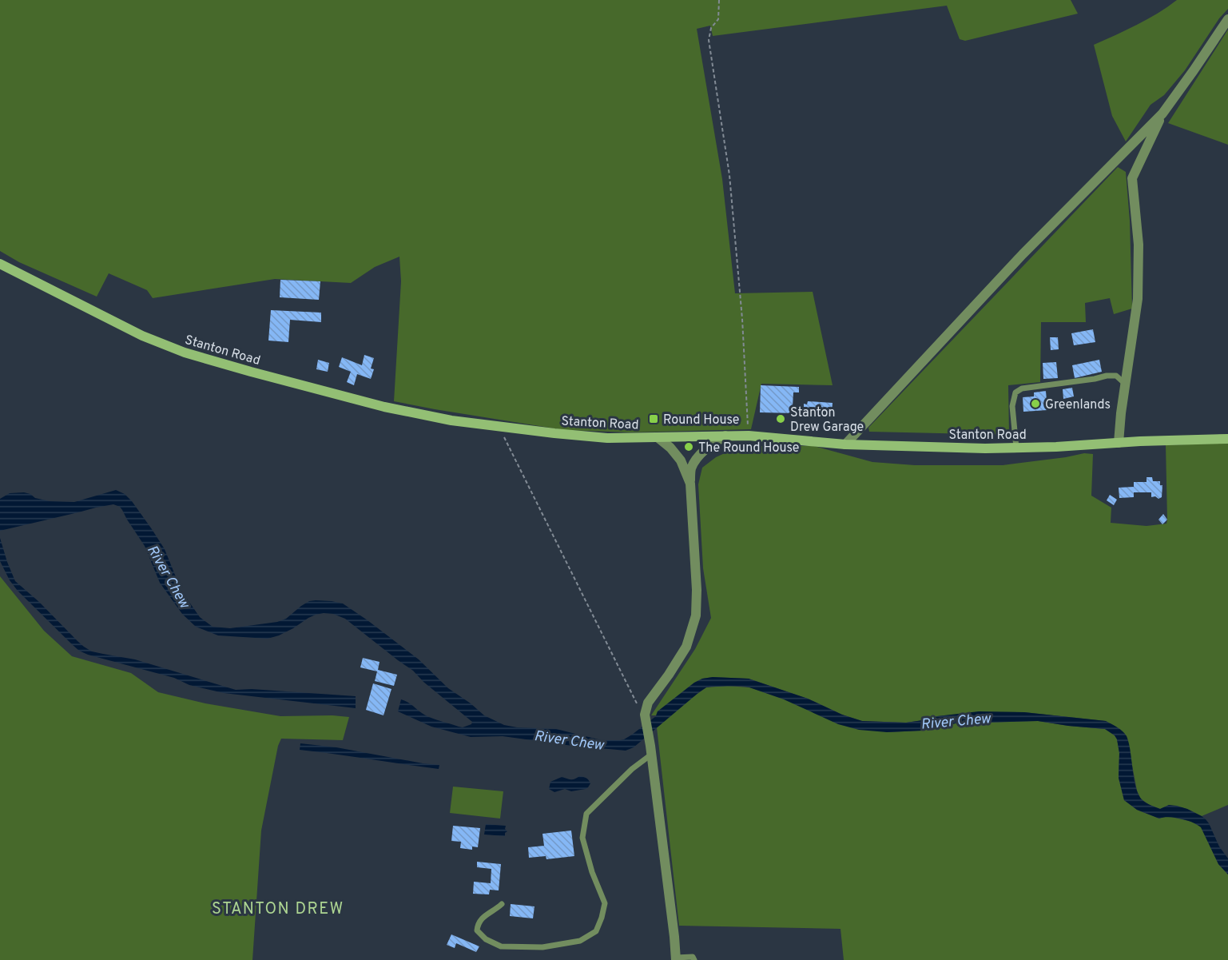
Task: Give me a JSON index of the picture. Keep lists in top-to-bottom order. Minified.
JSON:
{"streets":{"main road":["Stanton Road"]},"districts":["STANTON DREW"],"water":["River Chew"],"places":{"other":["Greenlands","Stanton Drew Garage","The Round House"],"transit":["Round House"]}}
